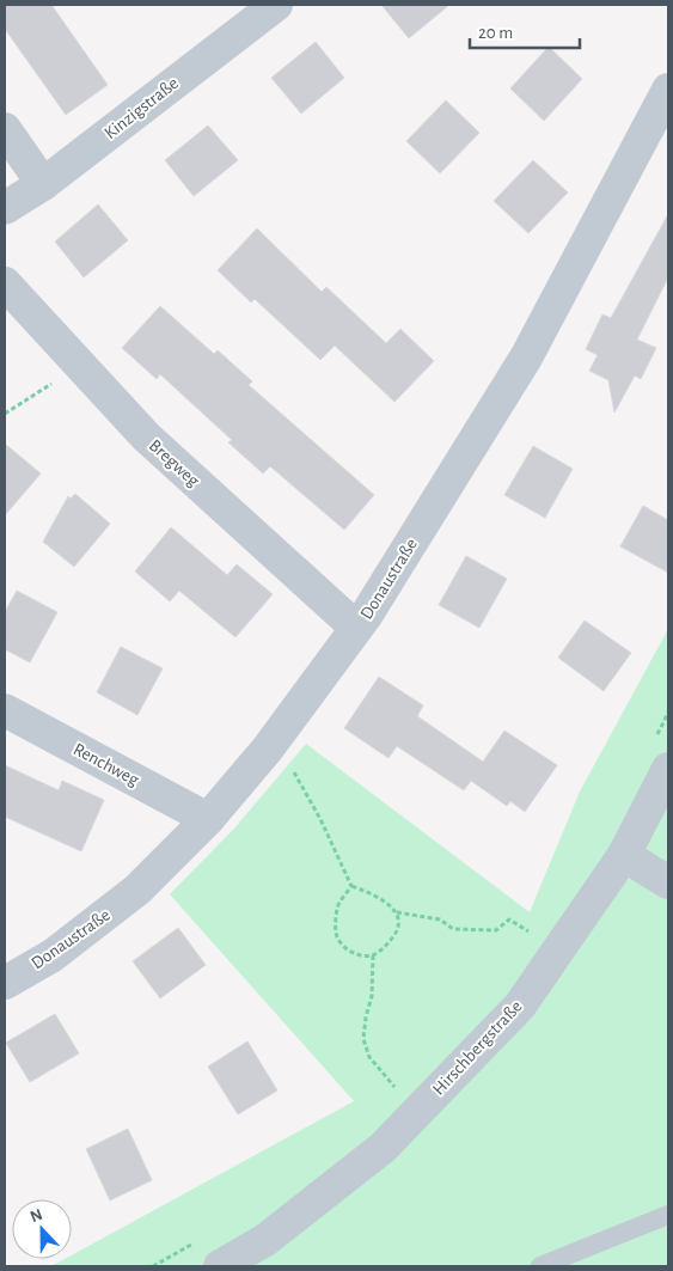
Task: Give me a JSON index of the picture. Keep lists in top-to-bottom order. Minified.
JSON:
{"streets":{"street":["Kinzigstraße","Bregweg","Donaustraße","Renchweg","Hirschbergstraße"]},"crossings":[["Bregweg","Donaustraße"],["Donaustraße","Renchweg"]],"scale_bar":"20 m","north":"top"}
